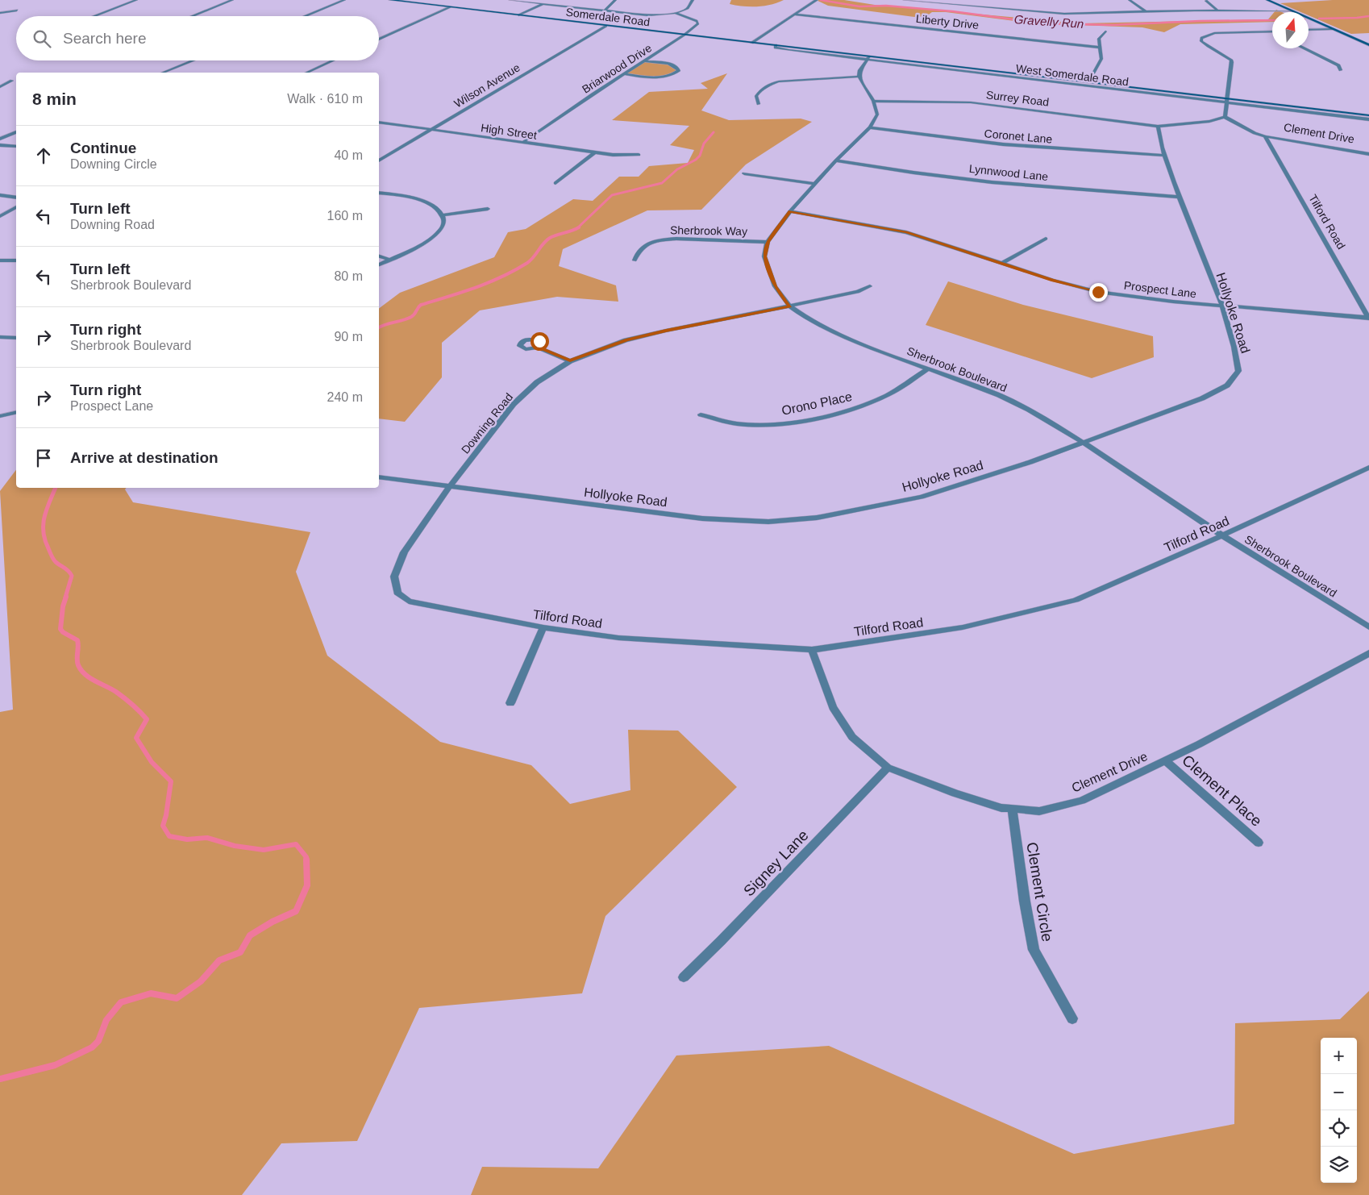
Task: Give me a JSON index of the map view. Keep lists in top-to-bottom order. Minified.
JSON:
{"streets":{"main road":["Somerdale Road","West Somerdale Road"],"street":["Liberty Drive","Briarwood Drive","Wilson Avenue","Surrey Road","High Street","Clement Drive","Coronet Lane","Lynnwood Lane","Tilford Road","Sherbrook Way","Prospect Lane","Hollyoke Road","Sherbrook Boulevard","Orono Place","Downing Road","Clement Place","Signey Lane","Clement Circle"]},"crossings":[["Somerdale Road","Briarwood Drive"],["Somerdale Road","West Somerdale Road"],["Somerdale Road","Wilson Avenue"],["Briarwood Drive","High Street"],["Wilson Avenue","High Street"],["Surrey Road","Clement Drive"],["Surrey Road","Hollyoke Road"],["Clement Drive","Tilford Road"],["Clement Drive","Clement Place"],["Clement Drive","Signey Lane"],["Clement Drive","Clement Circle"],["Coronet Lane","Hollyoke Road"],["Lynnwood Lane","Hollyoke Road"],["Tilford Road","Prospect Lane"],["Tilford Road","Sherbrook Boulevard"],["Tilford Road","Downing Road"],["Sherbrook Way","Sherbrook Boulevard"],["Prospect Lane","Hollyoke Road"],["Hollyoke Road","Sherbrook Boulevard"],["Hollyoke Road","Downing Road"],["Sherbrook Boulevard","Orono Place"],["Sherbrook Boulevard","Downing Road"]],"water":["Gravelly Run"],"north":"top","page":{"search":"Search here","heading":["8 min","Walk · 610 m"],"list":[["Continue","Downing Circle","40 m"],["Turn left","Downing Road","160 m"],["Turn left","Sherbrook Boulevard","80 m"],["Turn right","Sherbrook Boulevard","90 m"],["Turn right","Prospect Lane","240 m"],"Arrive at destination"],"map_buttons":["+","−"]}}
